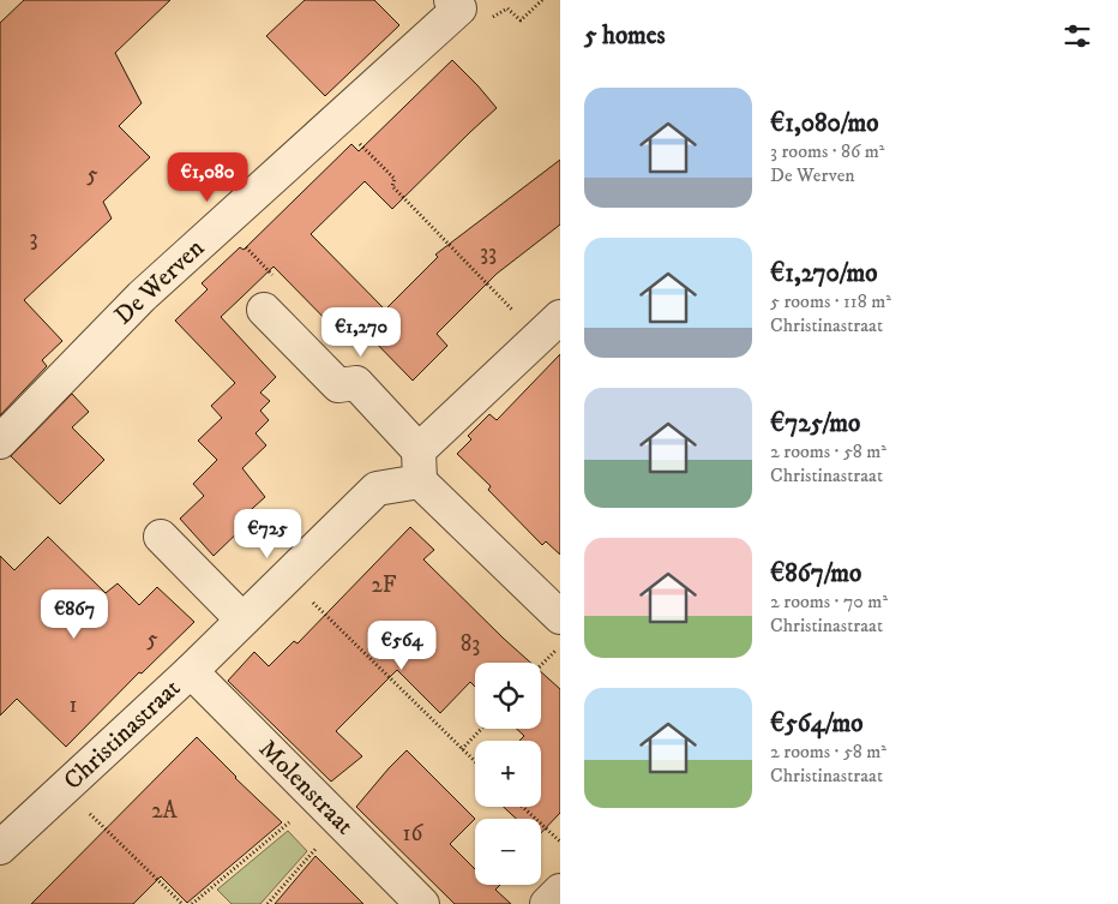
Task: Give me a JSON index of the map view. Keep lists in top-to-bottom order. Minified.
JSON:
{"streets":{"street":["De Werven","Christinastraat","Molenstraat"]},"crossings":[["Christinastraat","Molenstraat"]],"house_numbers":["5","3","33","2F","5","83","1","2A","16"],"page":{"heading":"5 homes","list":[{"name":"€1,080/mo","note":"3 rooms · 86 m² · De Werven"},{"name":"€1,270/mo","note":"5 rooms · 118 m² · Christinastraat"},{"name":"€725/mo","note":"2 rooms · 58 m² · Christinastraat"},{"name":"€867/mo","note":"2 rooms · 70 m² · Christinastraat"},{"name":"€564/mo","note":"2 rooms · 58 m² · Christinastraat"}],"price":["€1,080","€1,270","€725","€867","€564"],"map_buttons":["+","−"]}}
